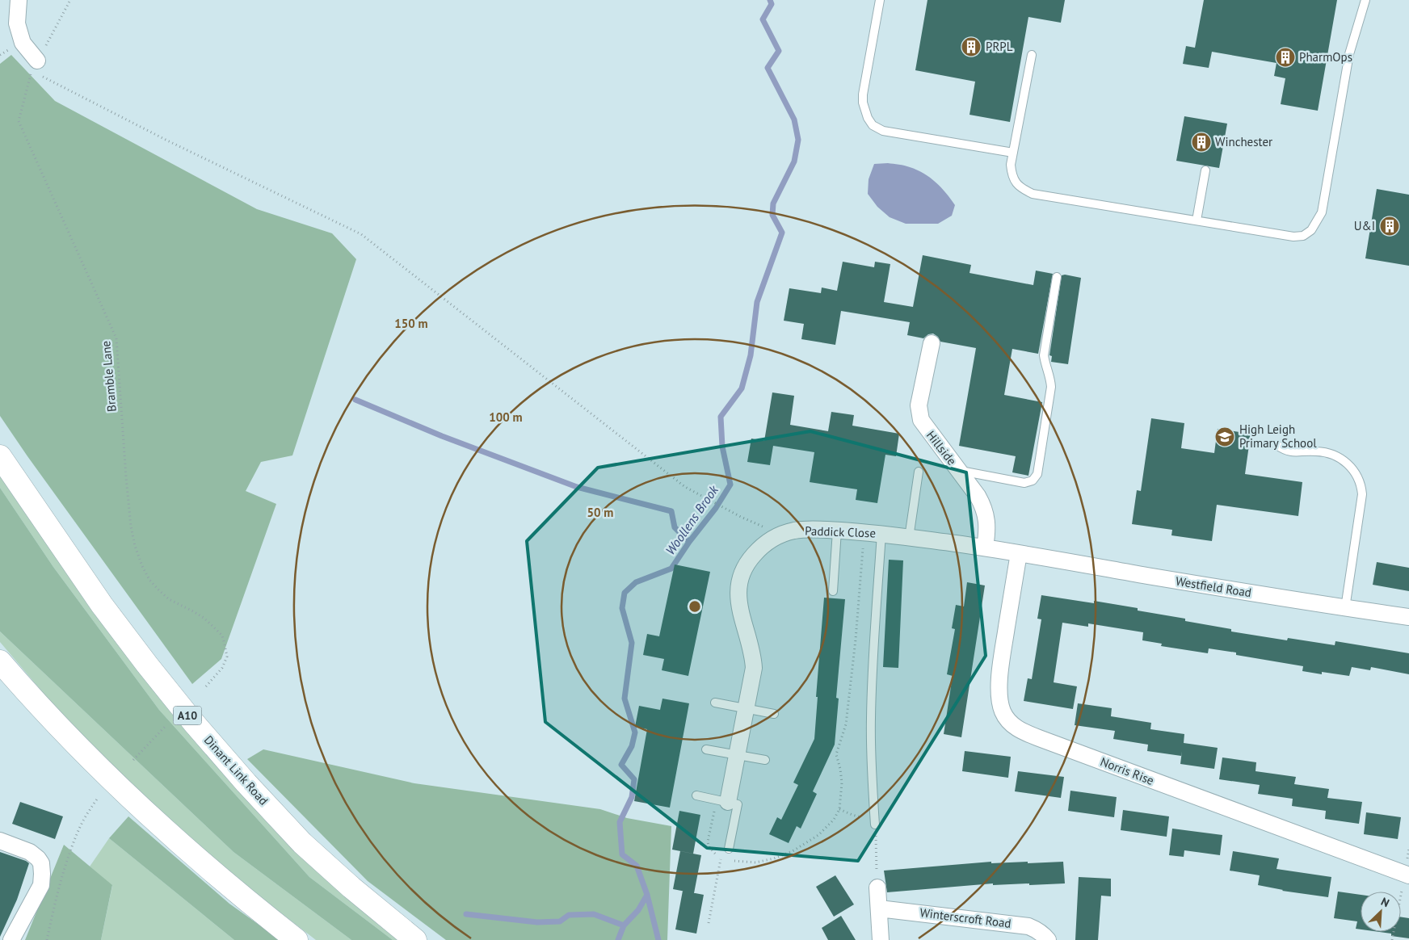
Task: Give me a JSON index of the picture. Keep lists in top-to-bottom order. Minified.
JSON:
{"streets":{"main road":["A10","Dinant Link Road"],"street":["Hillside","Paddick Close","Westfield Road","Norris Rise","Winterscroft Road"],"path":["Bramble Lane"]},"crossings":[["Hillside","Paddick Close"],["Paddick Close","Westfield Road"],["Paddick Close","Norris Rise"],["Westfield Road","Norris Rise"]],"water":["Woollens Brook"],"places":{"building":["PRPL","PharmOps","Winchester","U&I"],"school or university":["High Leigh Primary School"]},"north":"top right","rings":["150 m","100 m","50 m"]}
